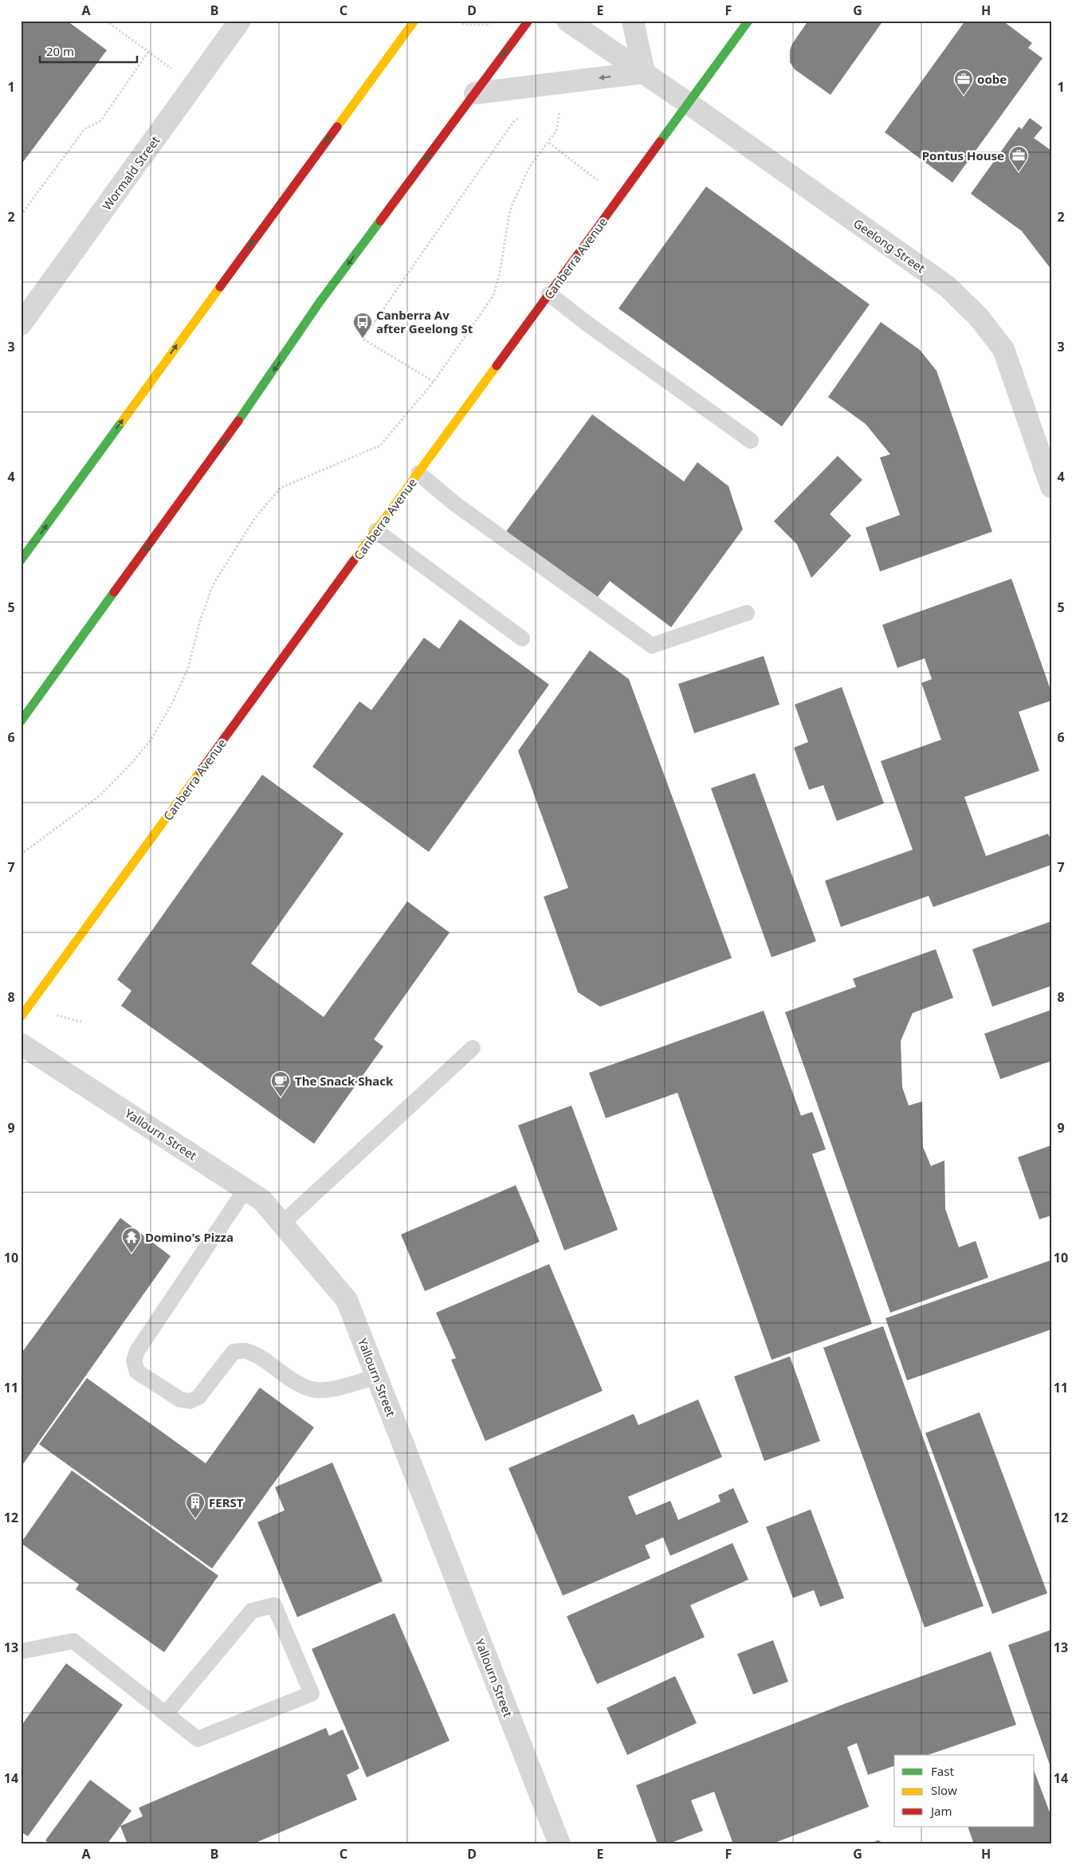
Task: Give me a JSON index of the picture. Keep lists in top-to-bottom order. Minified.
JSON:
{"streets":{"main road":["Canberra Avenue"],"street":["Wormald Street","Geelong Street","Yallourn Street"]},"crossings":[["Geelong Street","Canberra Avenue"]],"places":{"office":["oobe","Pontus House"],"bus stop":["Canberra Av after Geelong St"],"cafe":["The Snack Shack"],"temple":["Domino's Pizza"],"building":["FERST"]},"legend":["Fast","Slow","Jam"],"scale_bar":"20 m","grid":{"columns":["A","B","C","D","E","F","G","H"],"rows":["1","2","3","4","5","6","7","8","9","10","11","12","13","14"]}}
